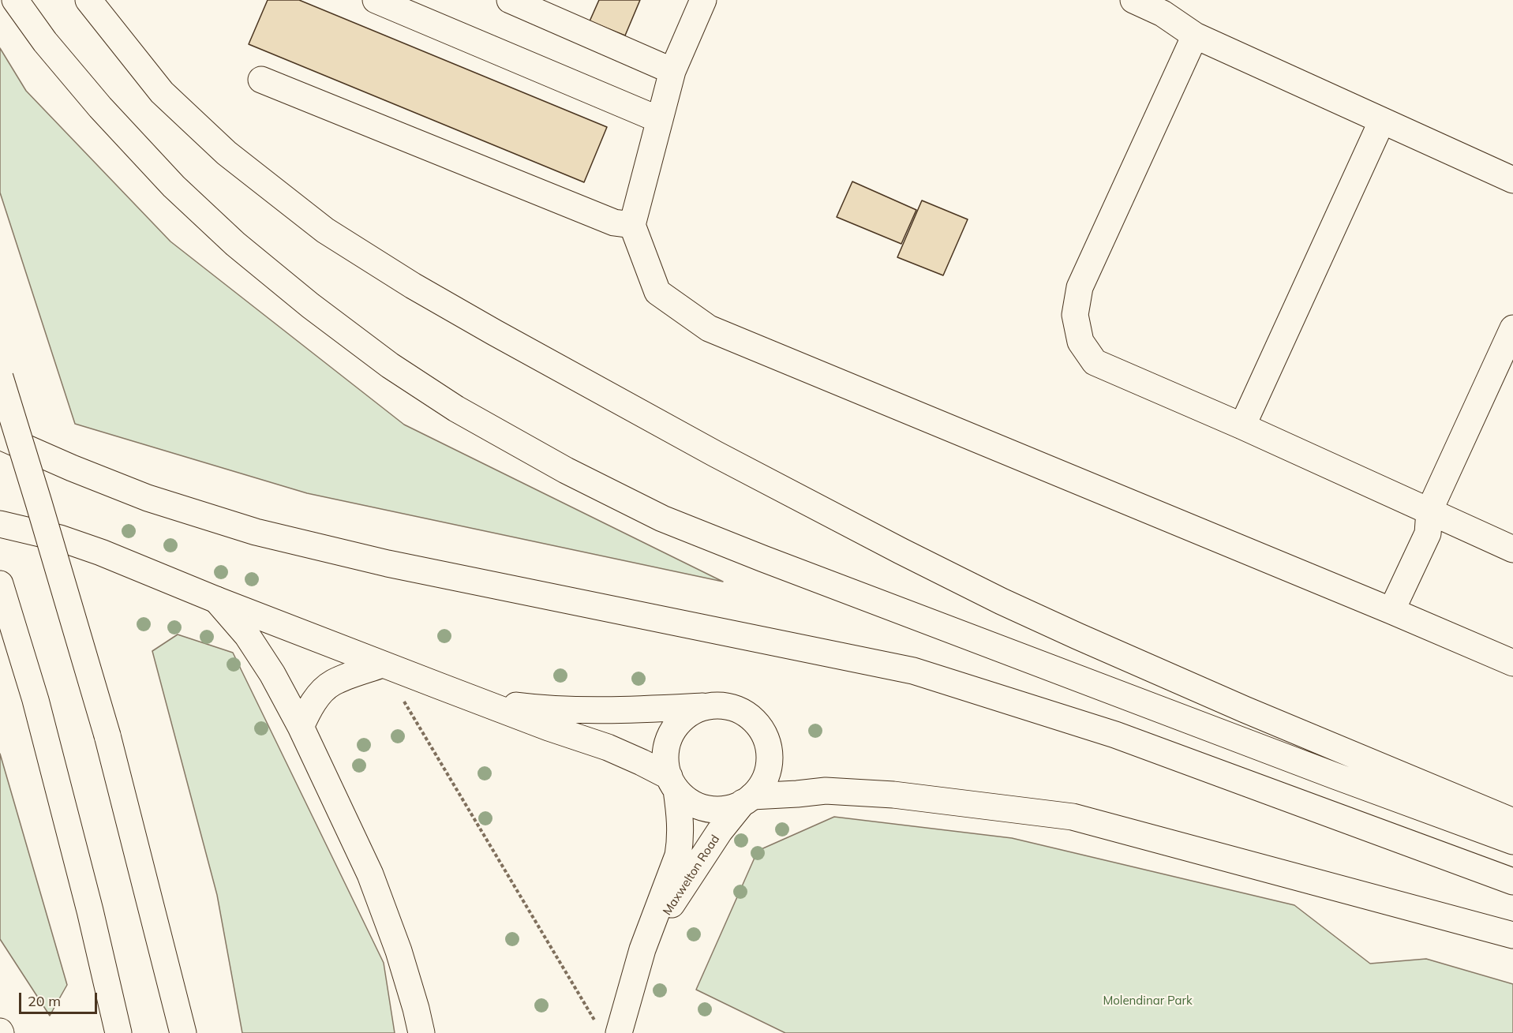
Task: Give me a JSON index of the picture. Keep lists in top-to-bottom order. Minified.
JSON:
{"streets":{"main road":["Maxwelton Road"]},"parks":["Molendinar Park"],"scale_bar":"20 m"}
